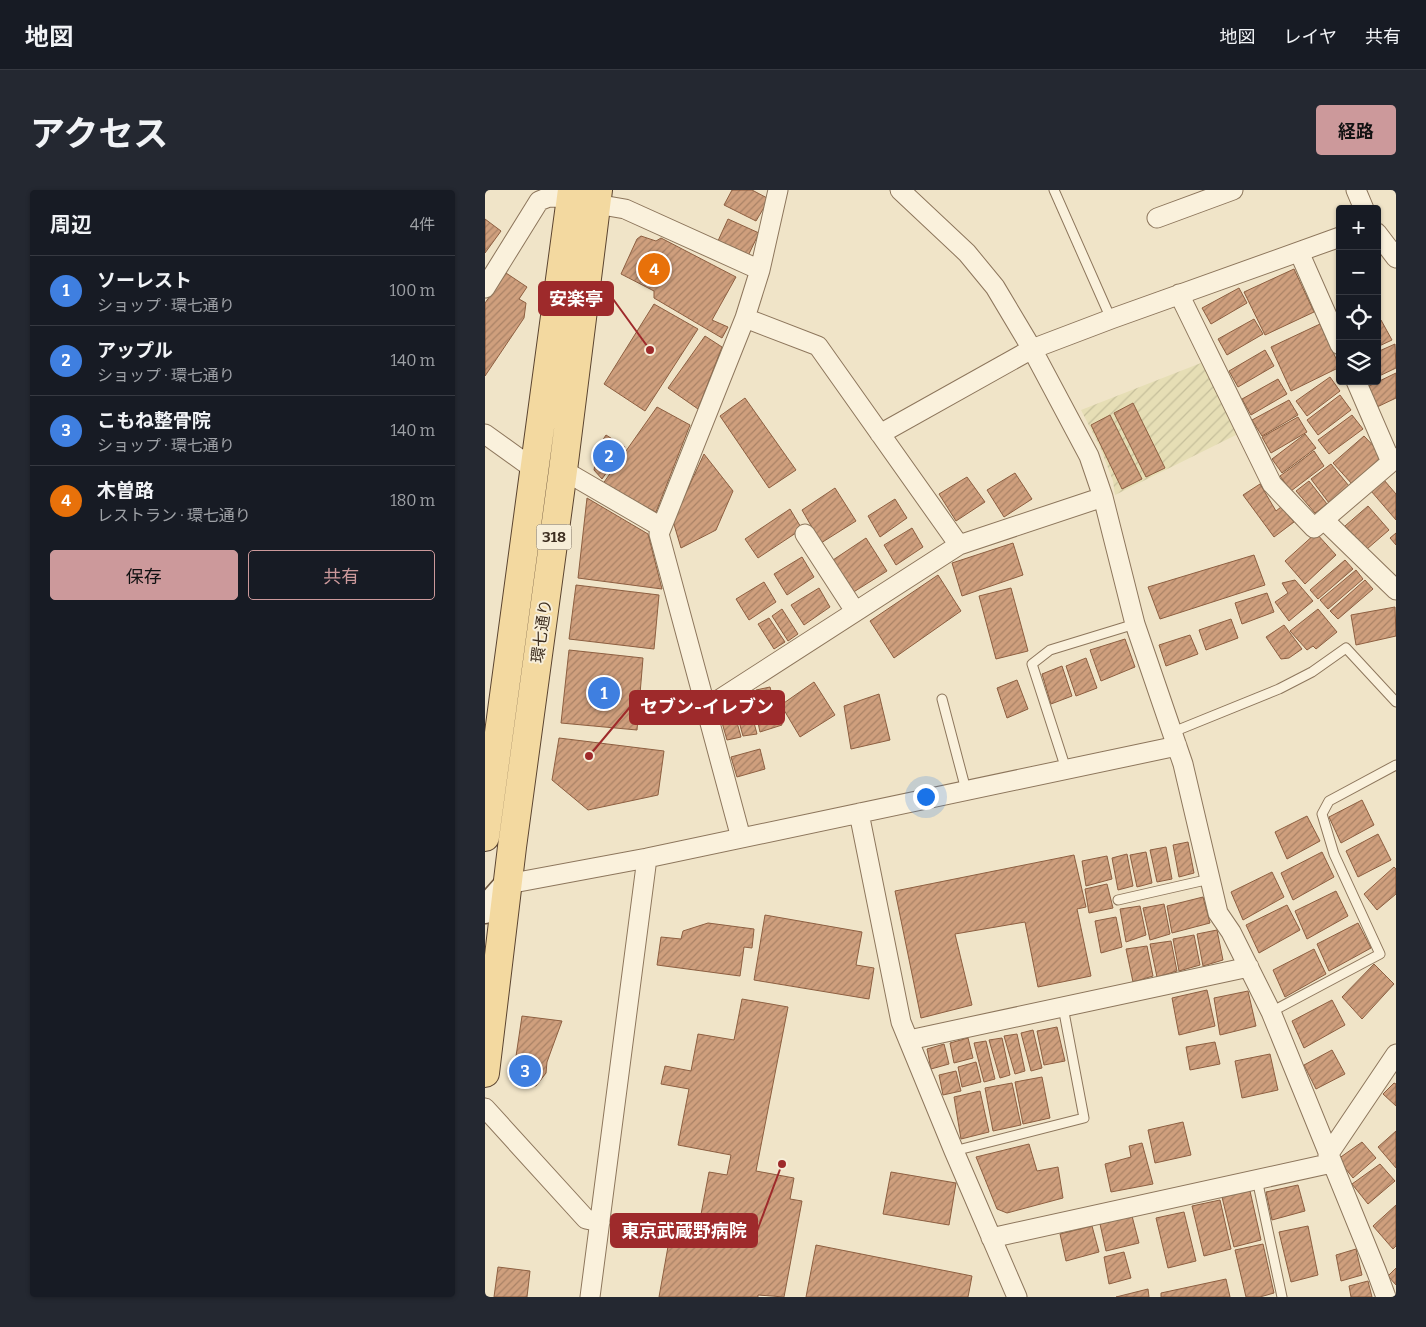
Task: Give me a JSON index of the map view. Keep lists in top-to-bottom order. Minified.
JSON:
{"streets":{"main road":["318","環七通り"]},"places":["安楽亭","セブン-イレブン","東京武蔵野病院"],"page":{"header":"地図","nav":["地図","レイヤ","共有"],"title":"アクセス","buttons":["経路",["保存","共有"]],"heading":["周辺","4件"],"map_buttons":["+","−"],"pins":["4","2","1","3"],"list":[{"mark":"1","name":"ソーレスト","note":"ショップ · 環七通り","value":"100 m"},{"mark":"2","name":"アップル","note":"ショップ · 環七通り","value":"140 m"},{"mark":"3","name":"こもね整骨院","note":"ショップ · 環七通り","value":"140 m"},{"mark":"4","name":"木曽路","note":"レストラン · 環七通り","value":"180 m"}]}}
